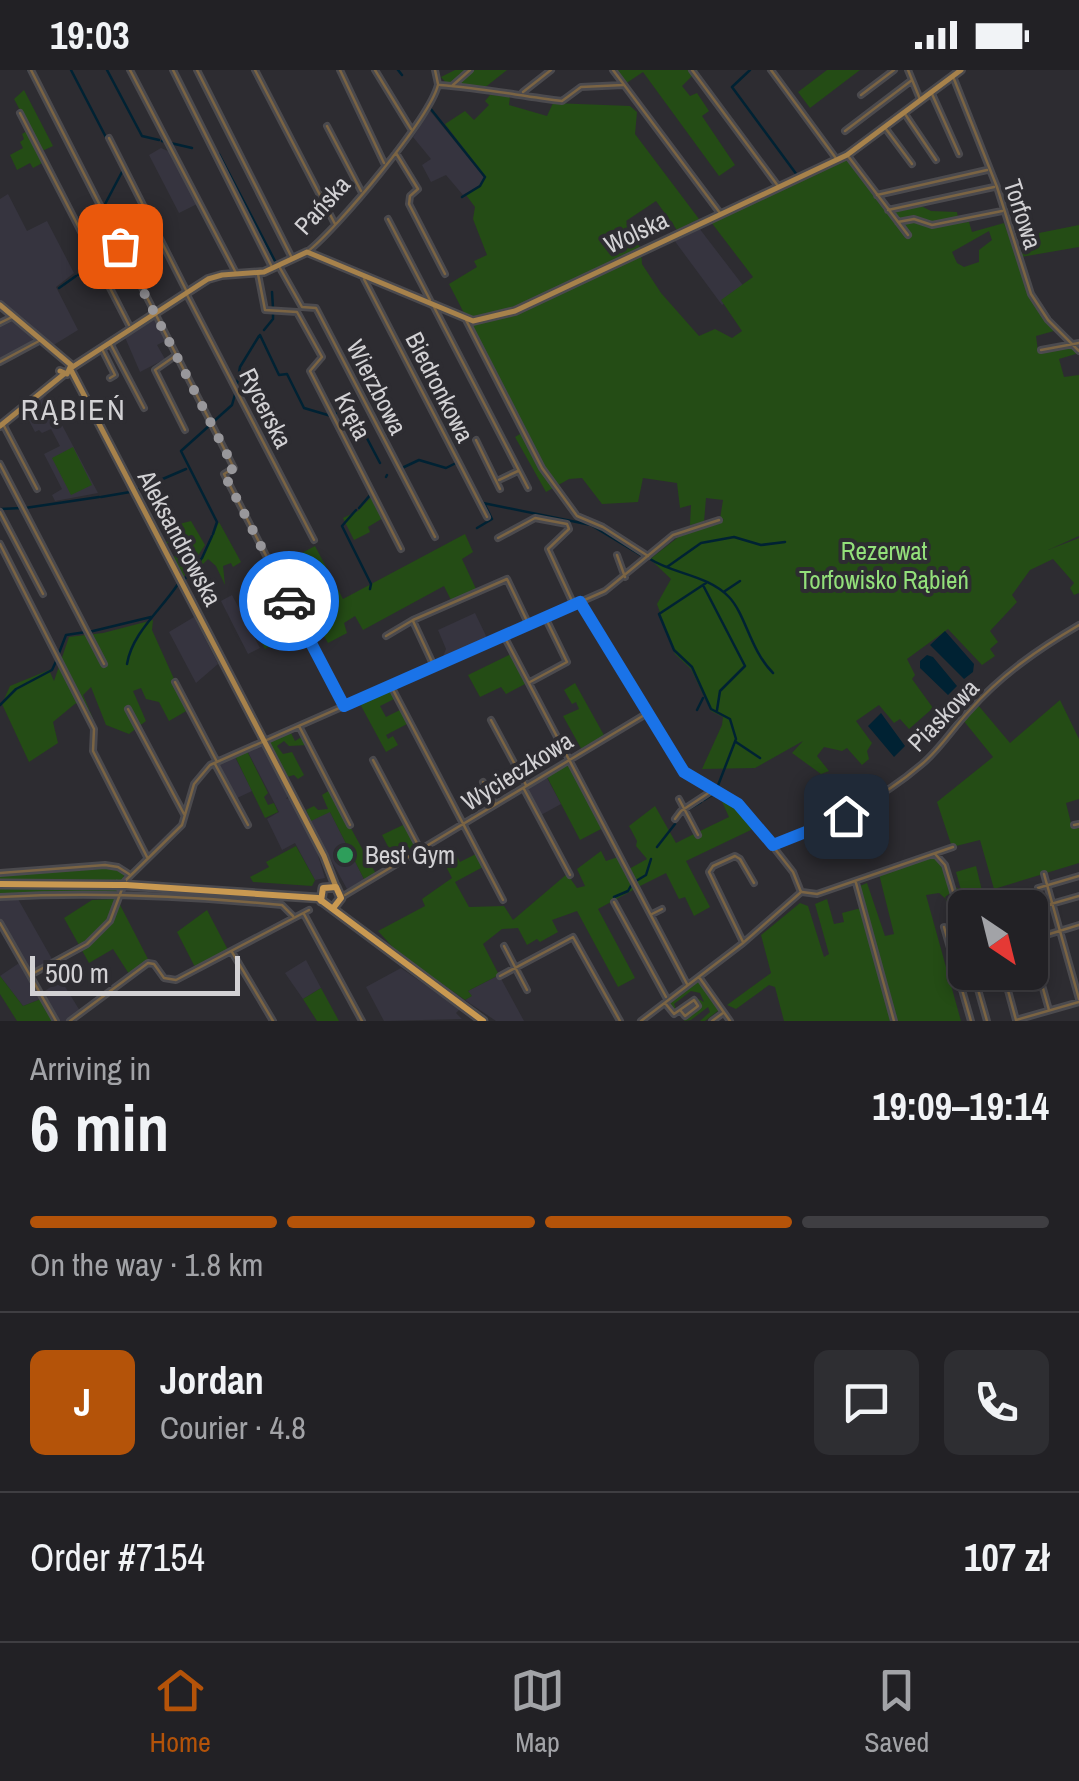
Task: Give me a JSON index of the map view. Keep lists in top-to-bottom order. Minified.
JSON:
{"streets":{"street":["Pańska","Torfowa","Wolska","Wierzbowa","Biedronkowa","Rycerska","Kręta","Aleksandrowska","Piaskowa","Wycieczkowa"]},"crossings":[["Pańska","Wierzbowa"],["Pańska","Rycerska"],["Pańska","Kręta"],["Pańska","Aleksandrowska"],["Torfowa","Wolska"],["Aleksandrowska","Wycieczkowa"]],"districts":["RĄBIEŃ"],"parks":["Rezerwat Torfowisko Rąbień"],"places":["Best Gym"],"scale_bar":"500 m","north":"bottom right","page":{"status":"19:03","scale":"500 m","heading":["6 min","Arriving in","19:09–19:14"],"panel":["Jordan","Courier · 4.8","Order #7154","107 zł"],"bar":"On the way · 1.8 km","round":"J","tabs":["Home","Map","Saved"]}}
